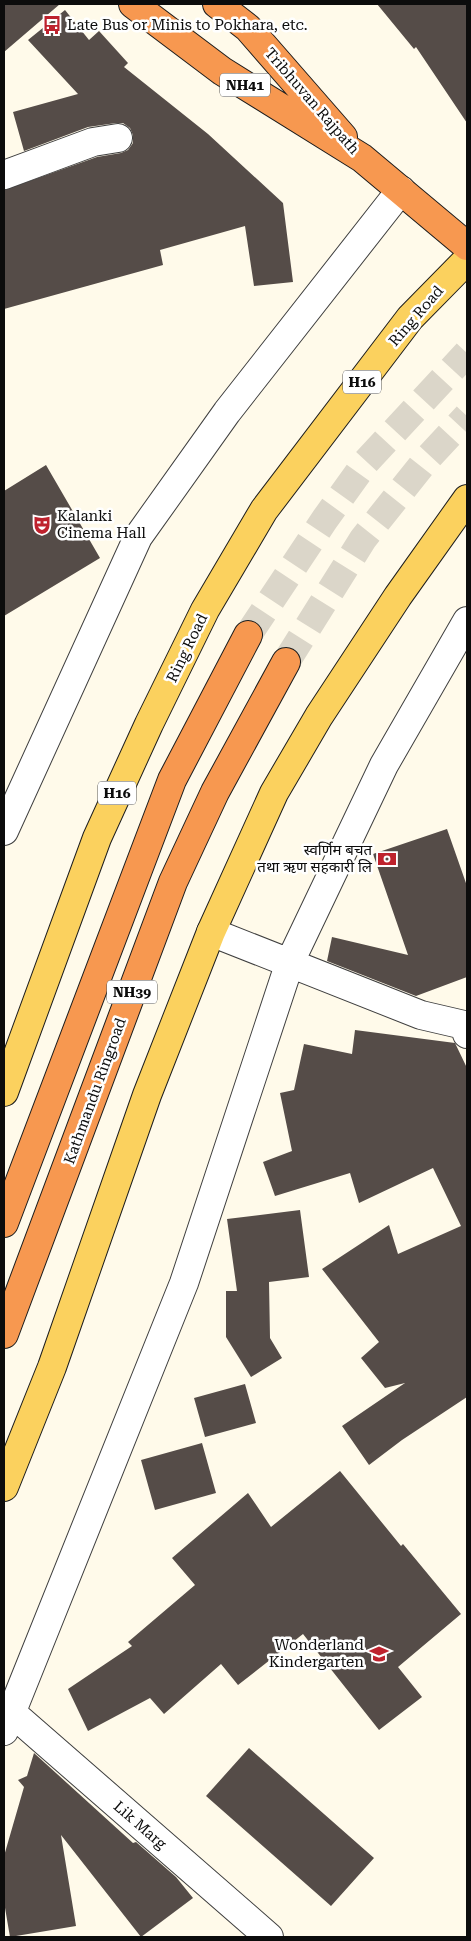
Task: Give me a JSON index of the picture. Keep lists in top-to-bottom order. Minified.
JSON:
{"streets":{"highway":["NH41","Tribhuvan Rajpath","NH39","Kathmandu Ringroad"],"main road":["Ring Road","H16"],"street":["Lik Marg"]},"places":{"bus stop":["Late Bus or Minis to Pokhara, etc."],"theatre":["Kalanki Cinema Hall"],"bank":["स्वर्णिम बचत तथा ऋण सहकारी लि"],"school or university":["Wonderland Kindergarten"]}}
